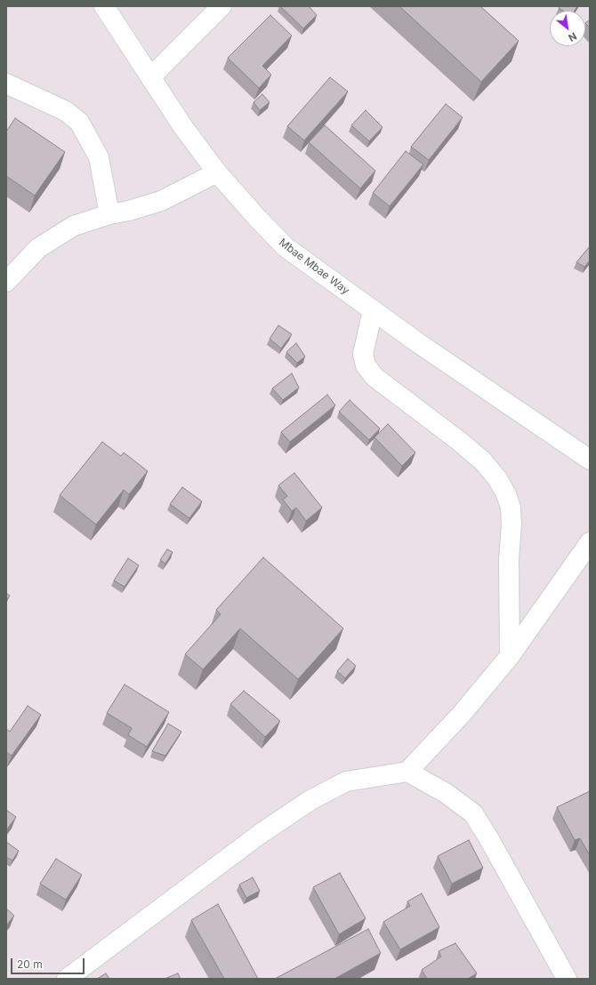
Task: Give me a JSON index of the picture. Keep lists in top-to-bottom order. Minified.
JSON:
{"streets":{"street":["Mbae Mbae Way"]},"scale_bar":"20 m","north":"bottom right"}
